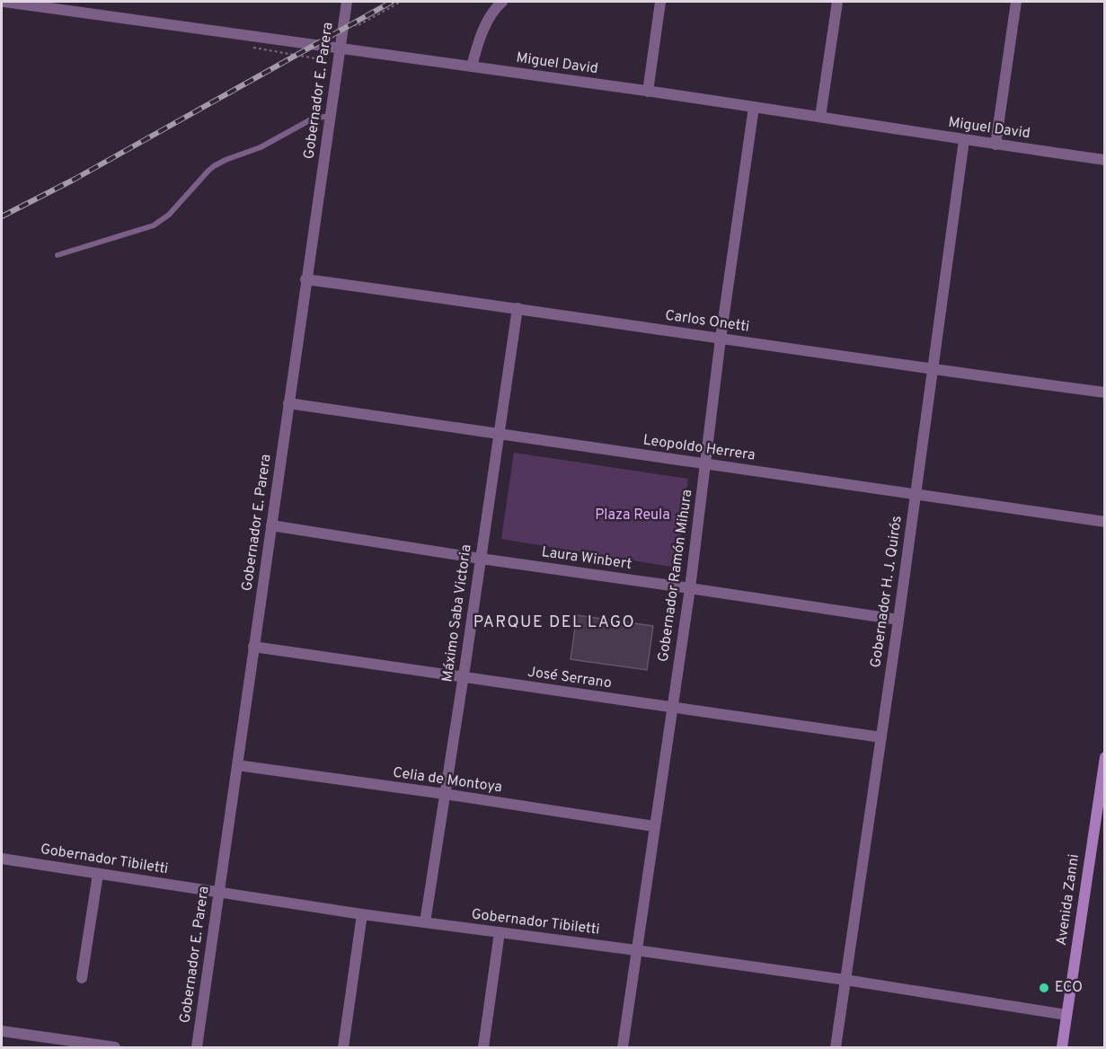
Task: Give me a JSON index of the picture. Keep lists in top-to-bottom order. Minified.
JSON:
{"streets":{"main road":["Avenida Zanni"],"street":["Miguel David","Gobernador E. Parera","Carlos Onetti","Leopoldo Herrera","Laura Winbert","Gobernador Ramón Mihura","Gobernador H. J. Quirós","Máximo Saba Victoria","José Serrano","Celia de Montoya","Gobernador Tibiletti"]},"crossings":[["Miguel David","Gobernador E. Parera"],["Miguel David","Gobernador Ramón Mihura"],["Miguel David","Gobernador H. J. Quirós"],["Gobernador E. Parera","Carlos Onetti"],["Gobernador E. Parera","Leopoldo Herrera"],["Gobernador E. Parera","Laura Winbert"],["Gobernador E. Parera","José Serrano"],["Gobernador E. Parera","Celia de Montoya"],["Gobernador E. Parera","Gobernador Tibiletti"],["Carlos Onetti","Gobernador Ramón Mihura"],["Carlos Onetti","Gobernador H. J. Quirós"],["Carlos Onetti","Máximo Saba Victoria"],["Leopoldo Herrera","Gobernador Ramón Mihura"],["Leopoldo Herrera","Gobernador H. J. Quirós"],["Leopoldo Herrera","Máximo Saba Victoria"],["Laura Winbert","Gobernador Ramón Mihura"],["Laura Winbert","Gobernador H. J. Quirós"],["Laura Winbert","Máximo Saba Victoria"],["Gobernador Ramón Mihura","José Serrano"],["Gobernador Ramón Mihura","Celia de Montoya"],["Gobernador Ramón Mihura","Gobernador Tibiletti"],["Gobernador H. J. Quirós","José Serrano"],["Gobernador H. J. Quirós","Gobernador Tibiletti"],["Máximo Saba Victoria","José Serrano"],["Máximo Saba Victoria","Celia de Montoya"],["Máximo Saba Victoria","Gobernador Tibiletti"],["Gobernador Tibiletti","Avenida Zanni"]],"districts":["PARQUE DEL LAGO"],"parks":["Plaza Reula"],"places":["ECO"]}
